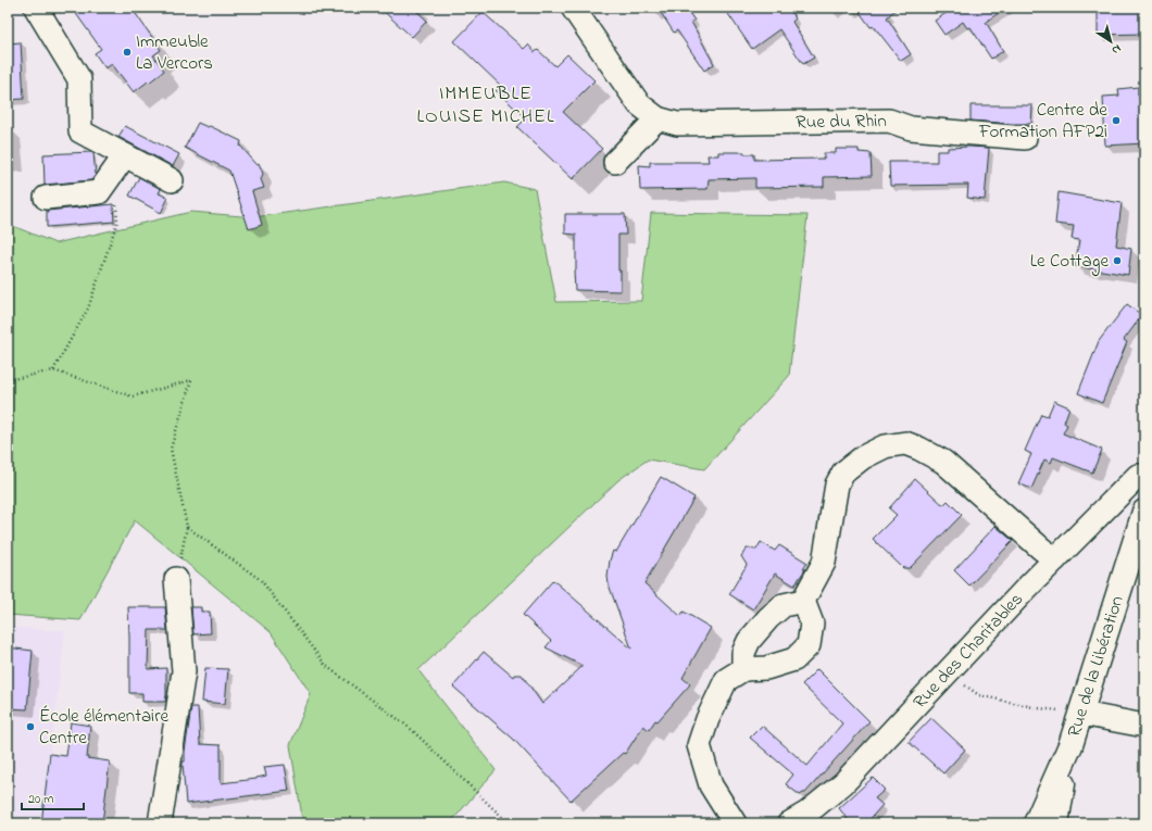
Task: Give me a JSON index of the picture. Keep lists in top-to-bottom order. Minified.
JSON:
{"streets":{"main road":["Rue de la Libération"],"street":["Rue du Rhin","Rue des Charitables"]},"districts":["IMMEUBLE LOUISE MICHEL"],"places":["Immeuble La Vercors","Centre de Formation AFP2i","Le Cottage","École élémentaire Centre"],"scale_bar":"20 m","north":"bottom right"}
